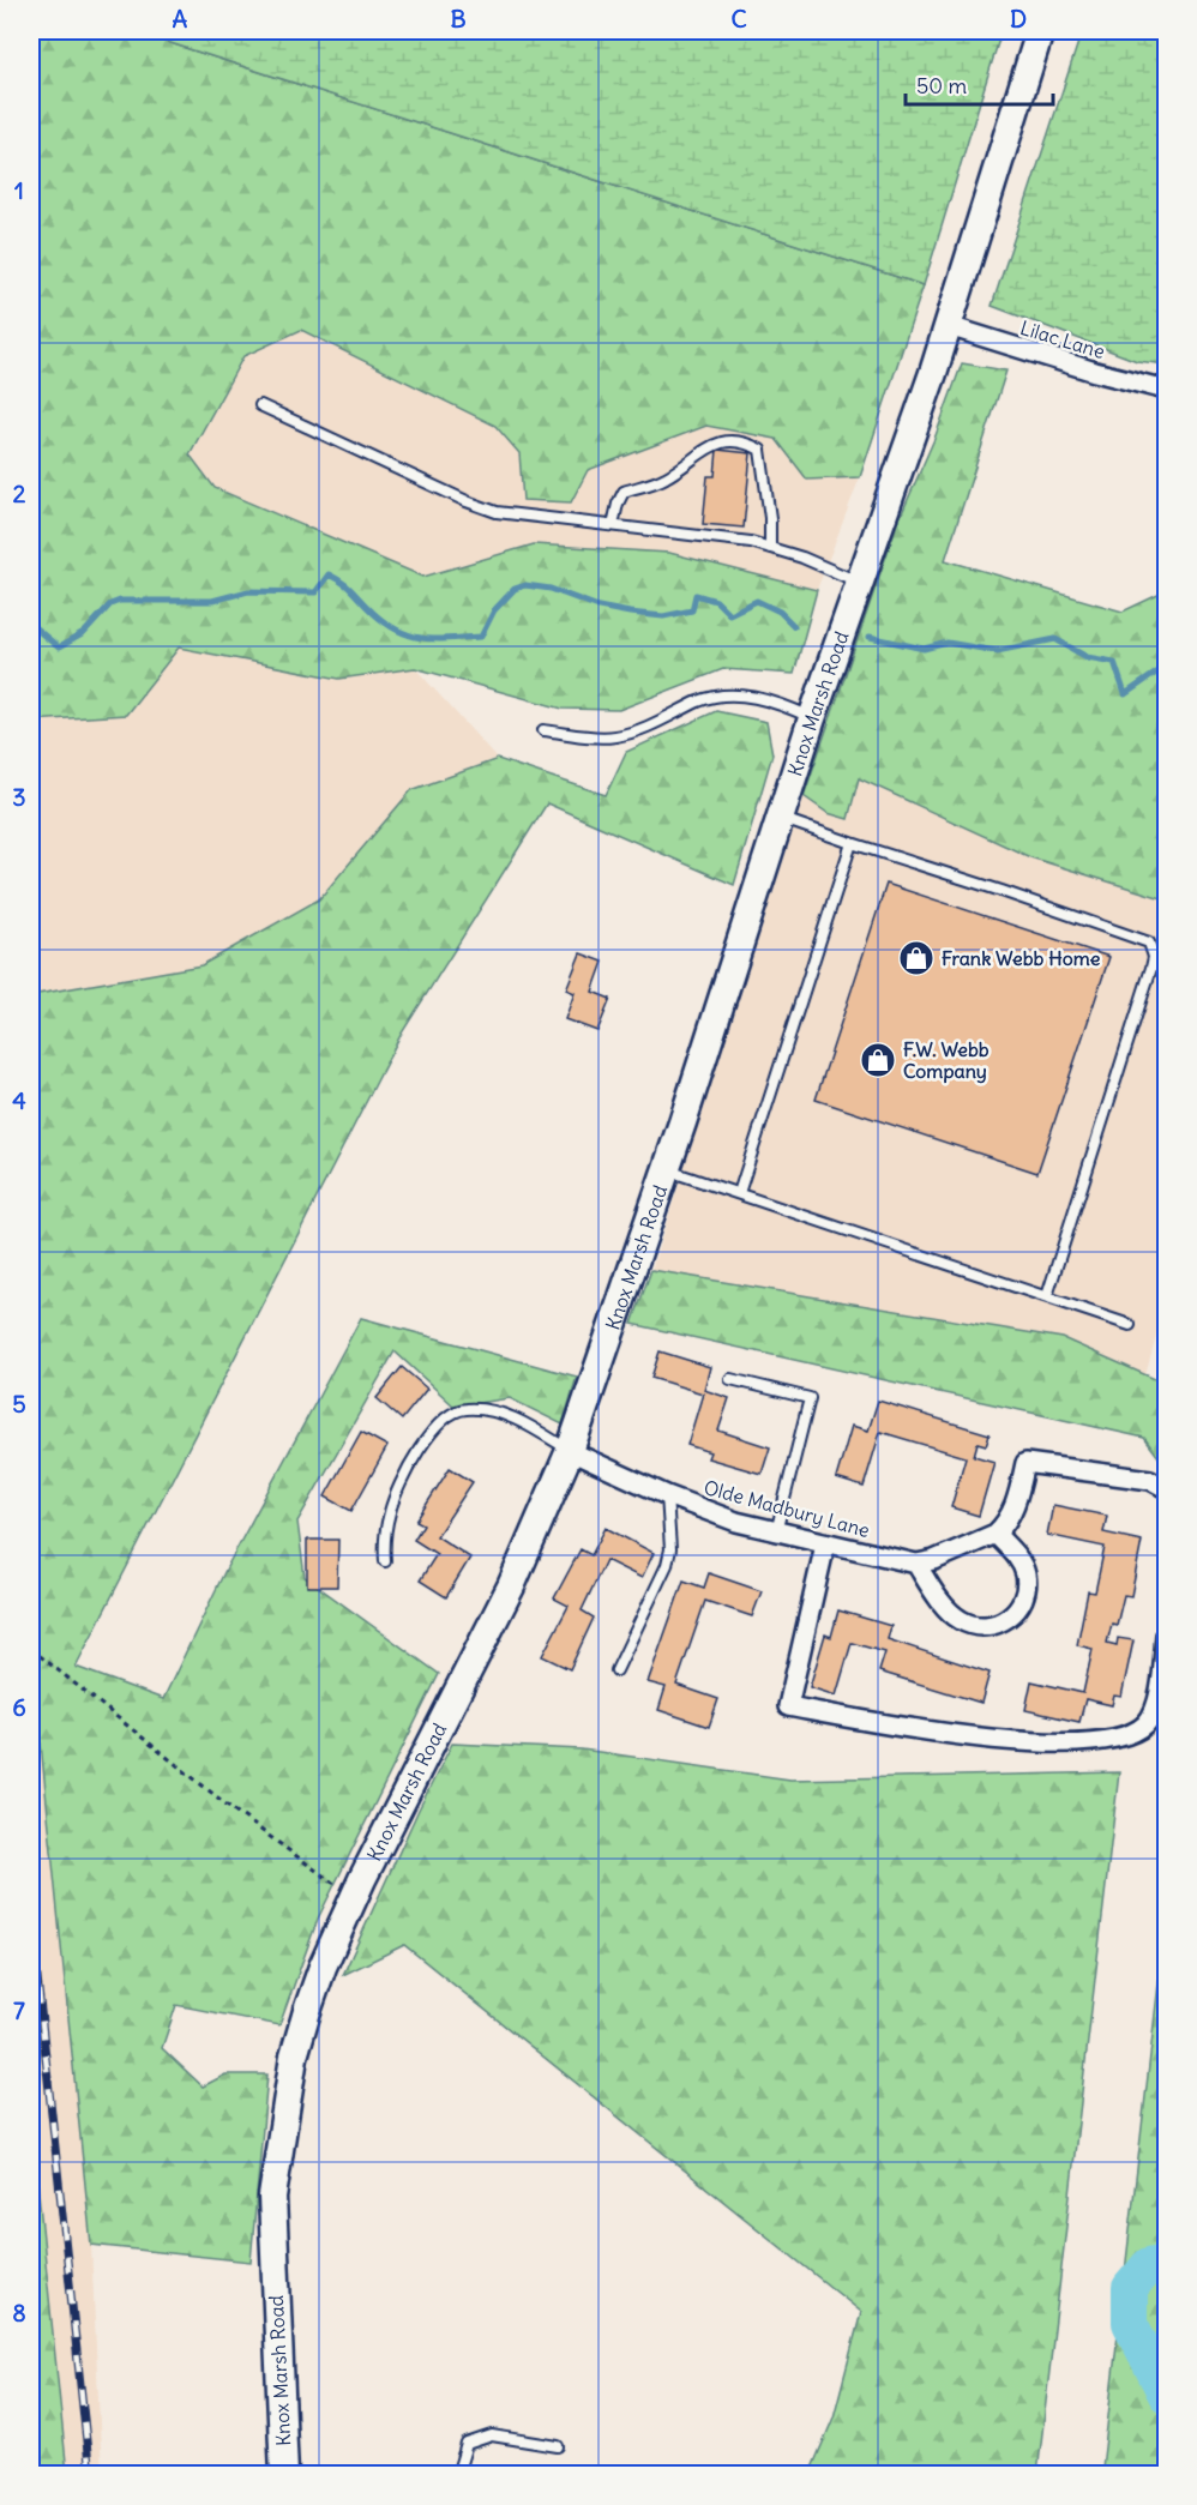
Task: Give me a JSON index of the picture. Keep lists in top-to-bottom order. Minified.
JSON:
{"streets":{"main road":["Knox Marsh Road"],"street":["Lilac Lane","Olde Madbury Lane"]},"crossings":[["Lilac Lane","Knox Marsh Road"],["Knox Marsh Road","Olde Madbury Lane"]],"places":{"shop":["Frank Webb Home","F.W. Webb Company"]},"scale_bar":"50 m","grid":{"columns":["A","B","C","D"],"rows":["1","2","3","4","5","6","7","8"]}}
